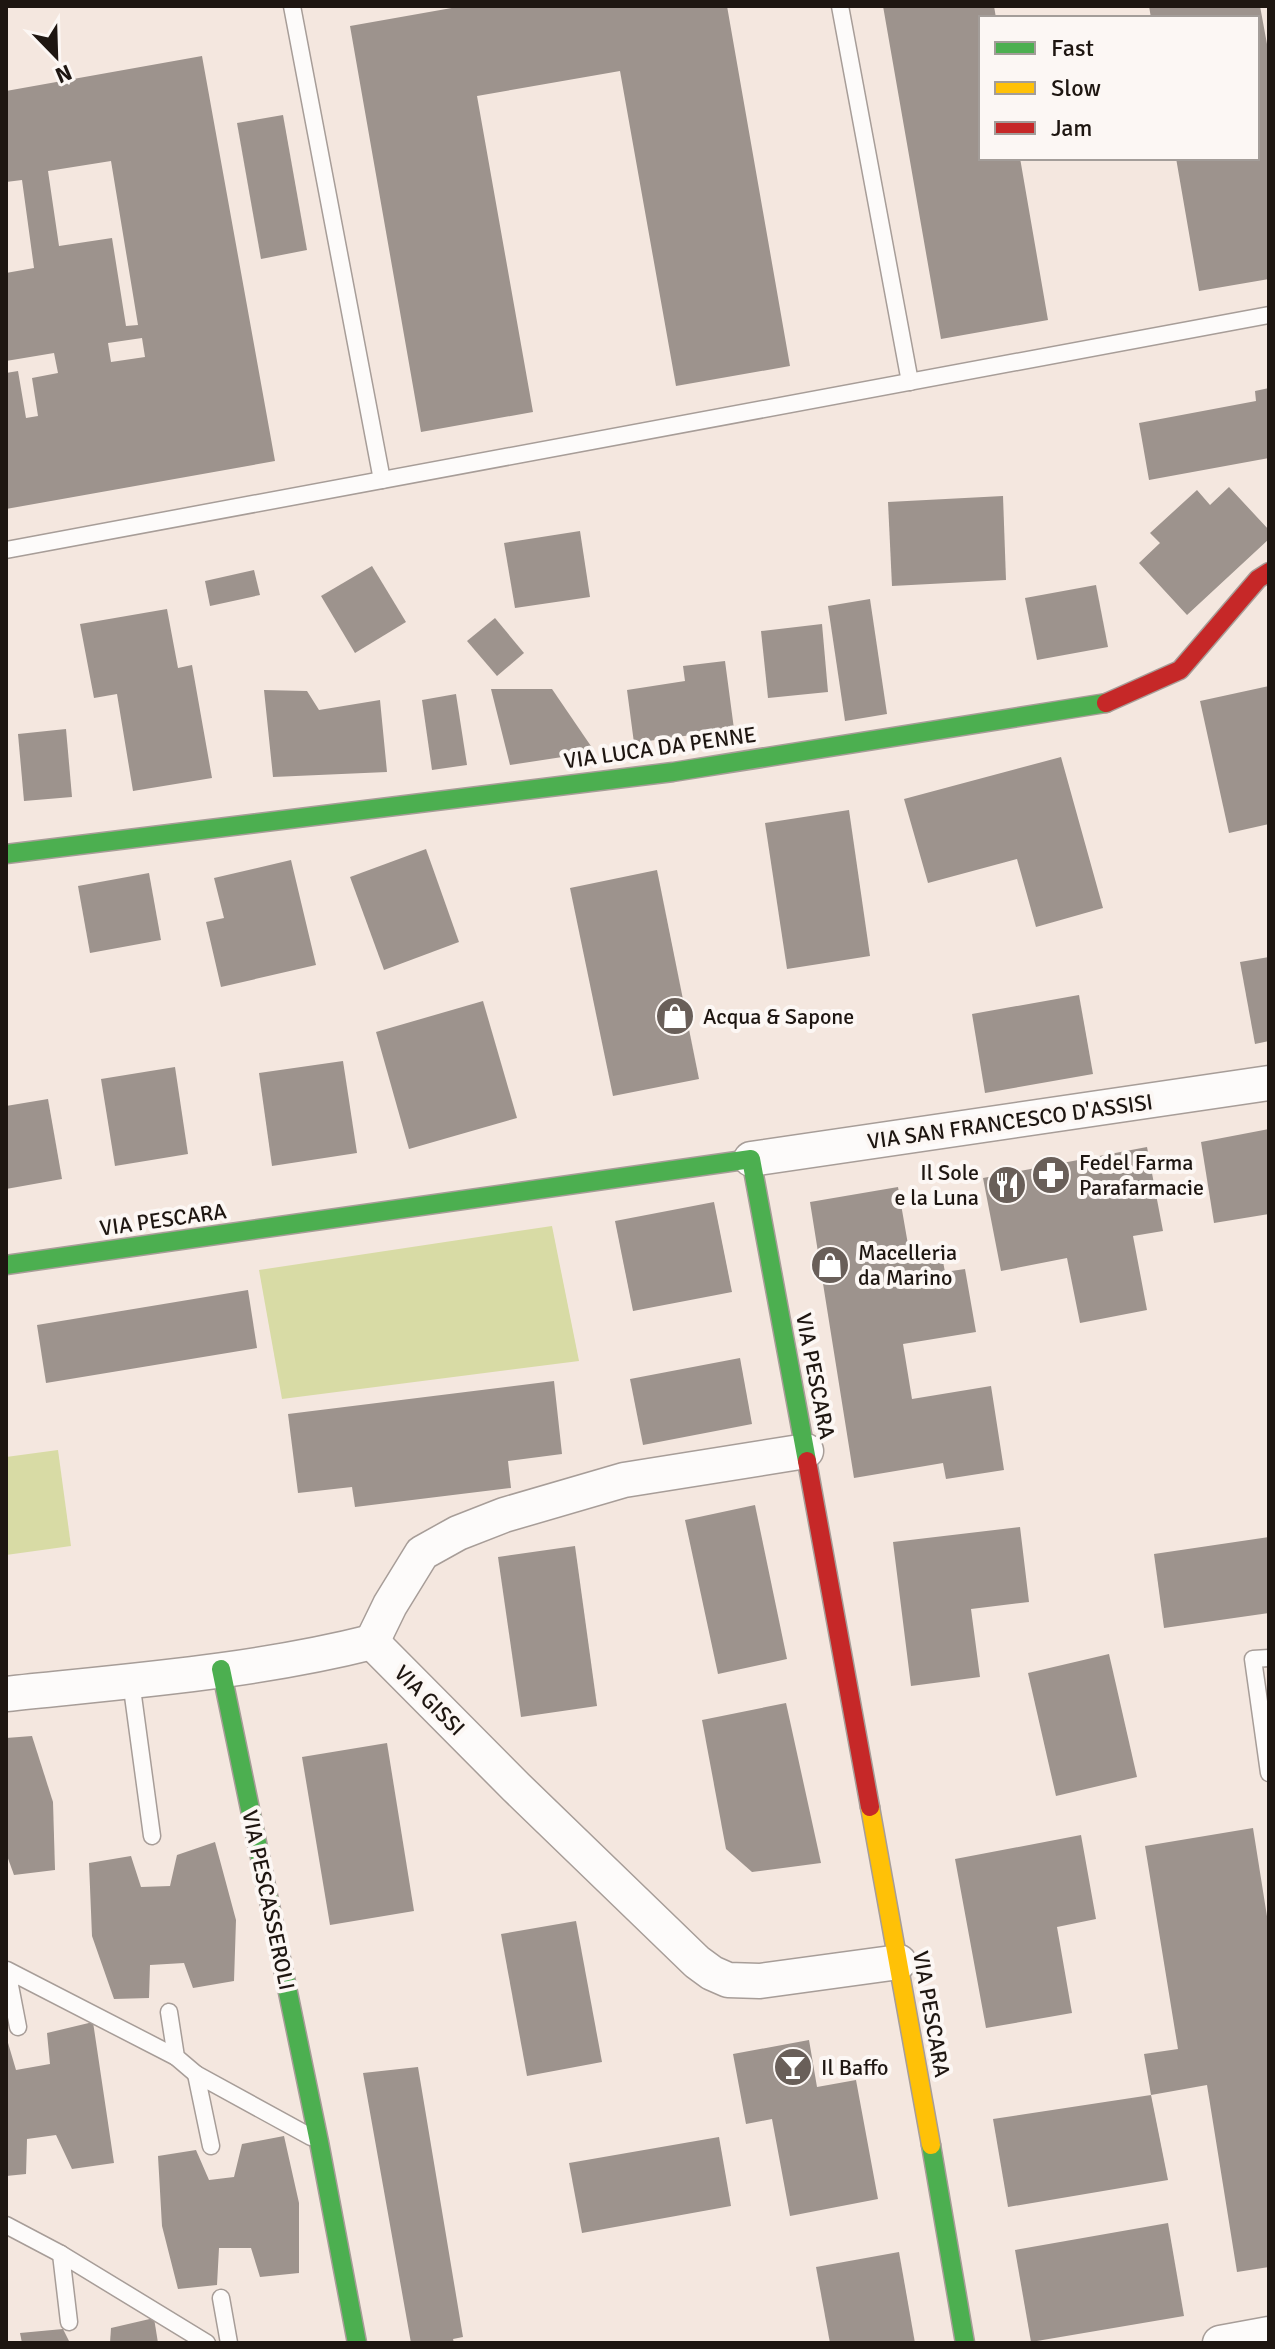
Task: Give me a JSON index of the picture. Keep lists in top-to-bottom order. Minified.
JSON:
{"streets":{"street":["VIA LUCA DA PENNE","VIA SAN FRANCESCO D'ASSISI","VIA PESCARA","VIA GISSI","VIA PESCASSEROLI"]},"crossings":[["VIA SAN FRANCESCO D'ASSISI","VIA PESCARA"],["VIA PESCARA","VIA GISSI"]],"places":{"shop":["Acqua & Sapone","Macelleria da Marino"],"pharmacy":["Fedel Farma Parafarmacie"],"restaurant":["Il Sole e la Luna"],"bar":["Il Baffo"]},"legend":["Fast","Slow","Jam"],"north":"bottom right"}
